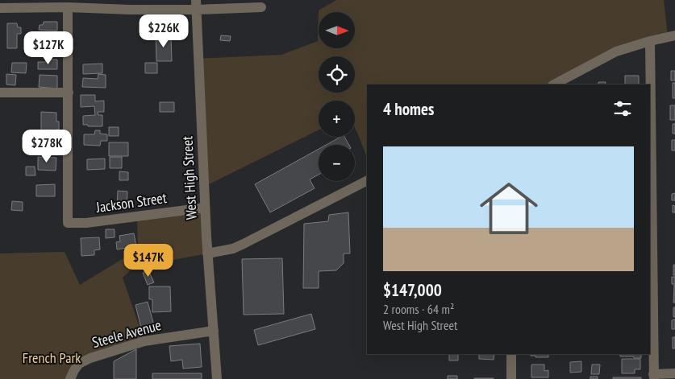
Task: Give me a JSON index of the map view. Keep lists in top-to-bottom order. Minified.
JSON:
{"streets":{"street":["West High Street","Jackson Street","Steele Avenue"]},"crossings":[["West High Street","Jackson Street"],["West High Street","Steele Avenue"]],"parks":["French Park"],"north":"right","page":{"map_buttons":["+","−"],"price":["$226K","$127K","$278K","$147K"],"heading":"4 homes","list":[{"name":"$147,000","note":"2 rooms · 64 m² · West High Street"}]}}
